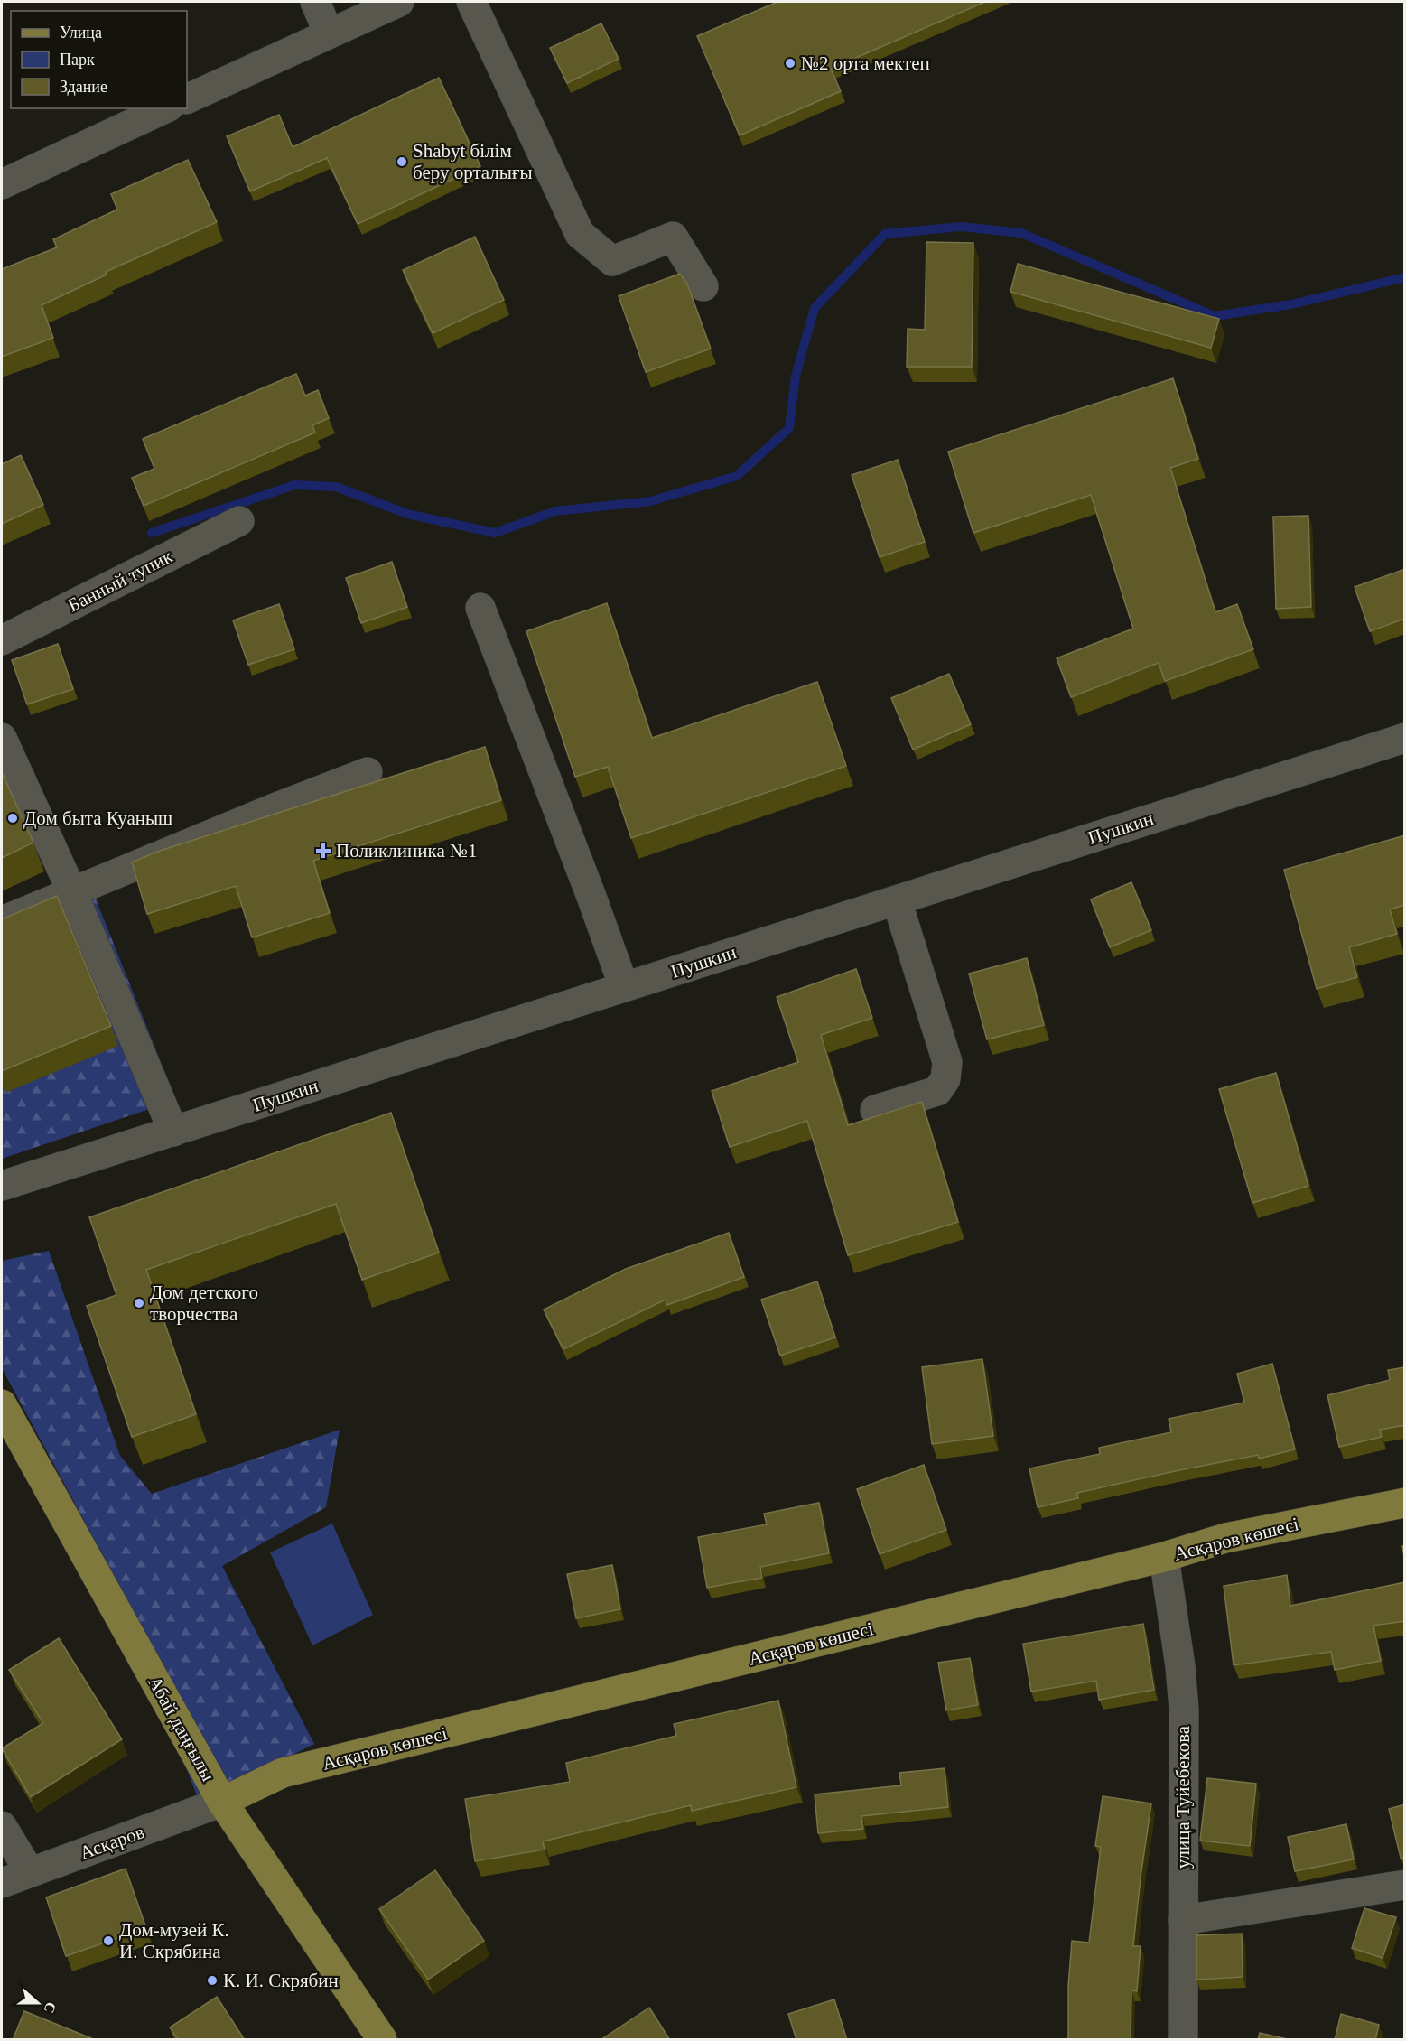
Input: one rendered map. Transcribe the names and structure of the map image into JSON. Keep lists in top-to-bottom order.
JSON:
{
  "streets": {
    "main road": ["Асқаров көшесі", "Абай даңғылы"],
    "street": [
      "Банный тупик",
      "Пушкин",
      "улица Туйебекова",
      "Асқаров"
    ]
  },
  "crossings": [
    ["Асқаров көшесі", "Абай даңғылы"],
    ["Асқаров көшесі", "улица Туйебекова"],
    ["Асқаров көшесі", "Асқаров"],
    ["Абай даңғылы", "Асқаров"]
  ],
  "places": {
    "other": [
      "№2 орта мектеп",
      "Shabyt білім беру орталығы",
      "Дом быта Куаныш",
      "Дом детского творчества",
      "Дом-музей К. И. Скрябина",
      "К. И. Скрябин"
    ],
    "health": ["Поликлиника №1"]
  },
  "legend": ["Улица", "Парк", "Здание"],
  "north": "right"
}
